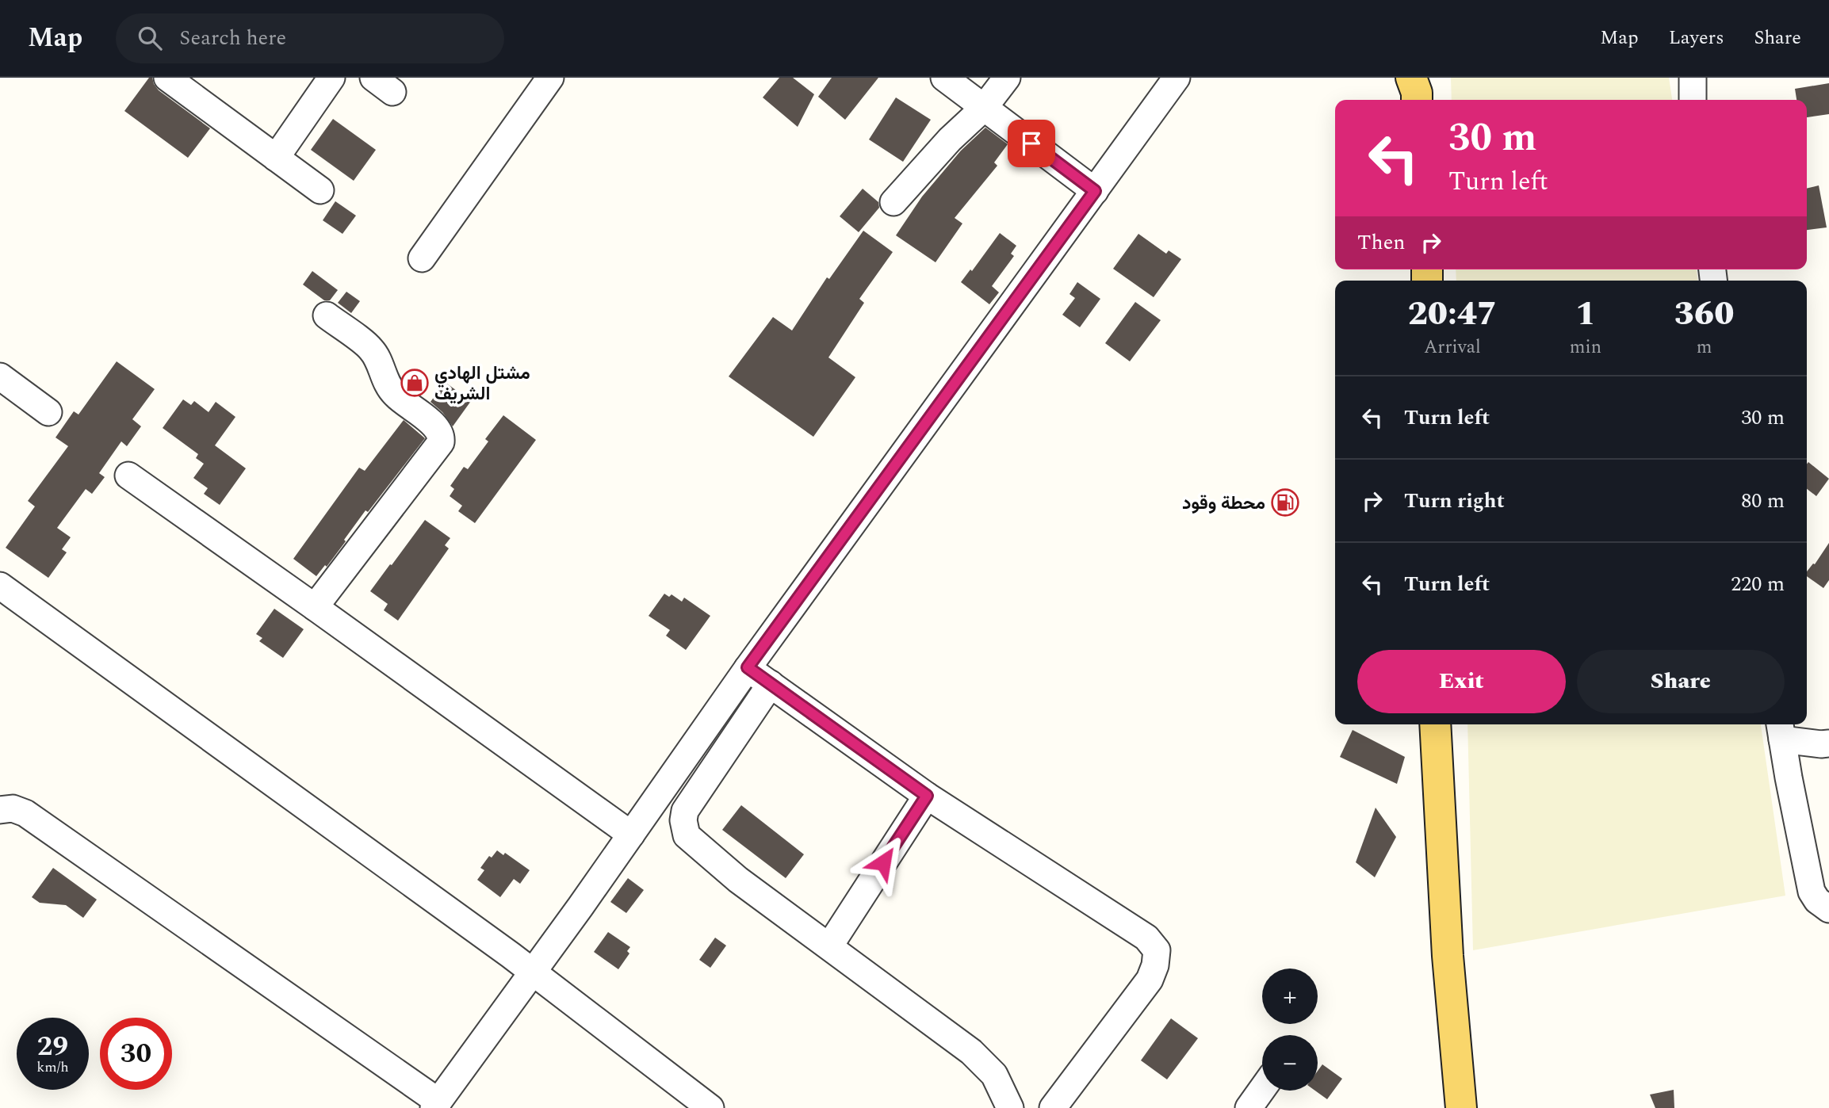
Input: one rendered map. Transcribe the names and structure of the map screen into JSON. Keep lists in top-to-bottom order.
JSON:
{
  "places": {
    "shop": ["مشتل الهادي الشريف"],
    "fuel station": ["محطة وقود"]
  },
  "page": {
    "header": "Map",
    "search": "Search here",
    "nav": ["Map", "Layers", "Share"],
    "turn": ["30 m", "Turn left"],
    "then": "Then",
    "eta": [
      "20:47",
      "Arrival",
      "1",
      "min",
      "360",
      "m"
    ],
    "list": [
      {
        "name": "Turn left",
        "value": "30 m"
      },
      {
        "name": "Turn right",
        "value": "80 m"
      },
      {
        "name": "Turn left",
        "value": "220 m"
      }
    ],
    "buttons": ["Exit", "Share"],
    "map_buttons": ["+", "−"],
    "speed": "29 km/h",
    "limit": "30"
  }
}
